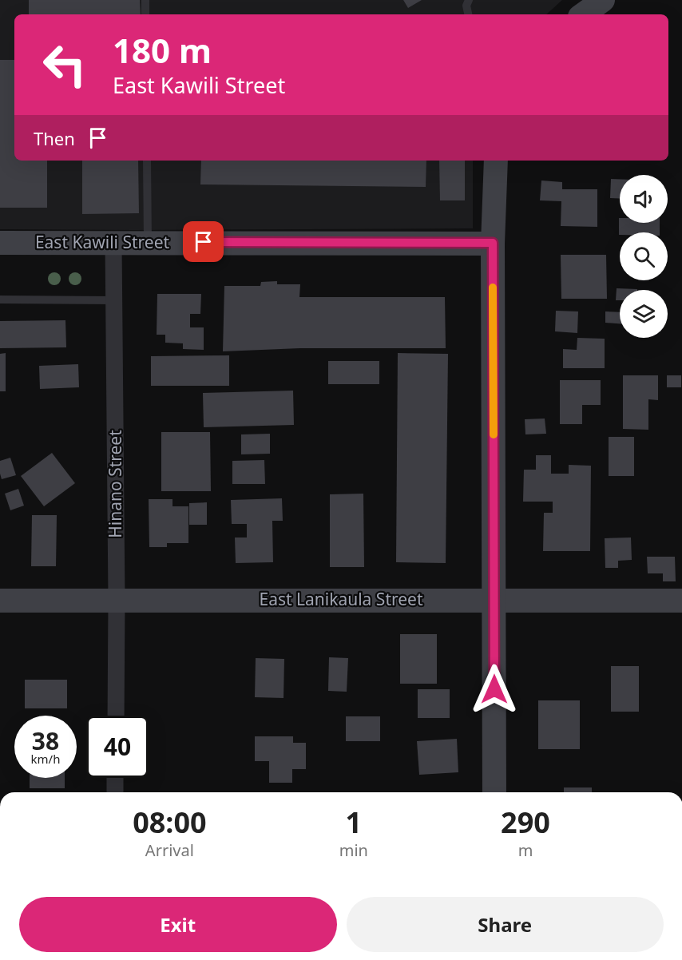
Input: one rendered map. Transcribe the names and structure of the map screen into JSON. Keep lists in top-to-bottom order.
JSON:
{
  "streets": {
    "street": ["East Kawili Street", "Hinano Street", "East Lanikaula Street"]
  },
  "crossings": [
    ["East Kawili Street", "Hinano Street"],
    ["Hinano Street", "East Lanikaula Street"]
  ],
  "page": {
    "turn": ["180 m", "East Kawili Street"],
    "then": "Then",
    "speed": "38 km/h",
    "limit": "40",
    "eta": [
      "08:00",
      "Arrival",
      "1",
      "min",
      "290",
      "m"
    ],
    "buttons": ["Exit", "Share"]
  }
}
